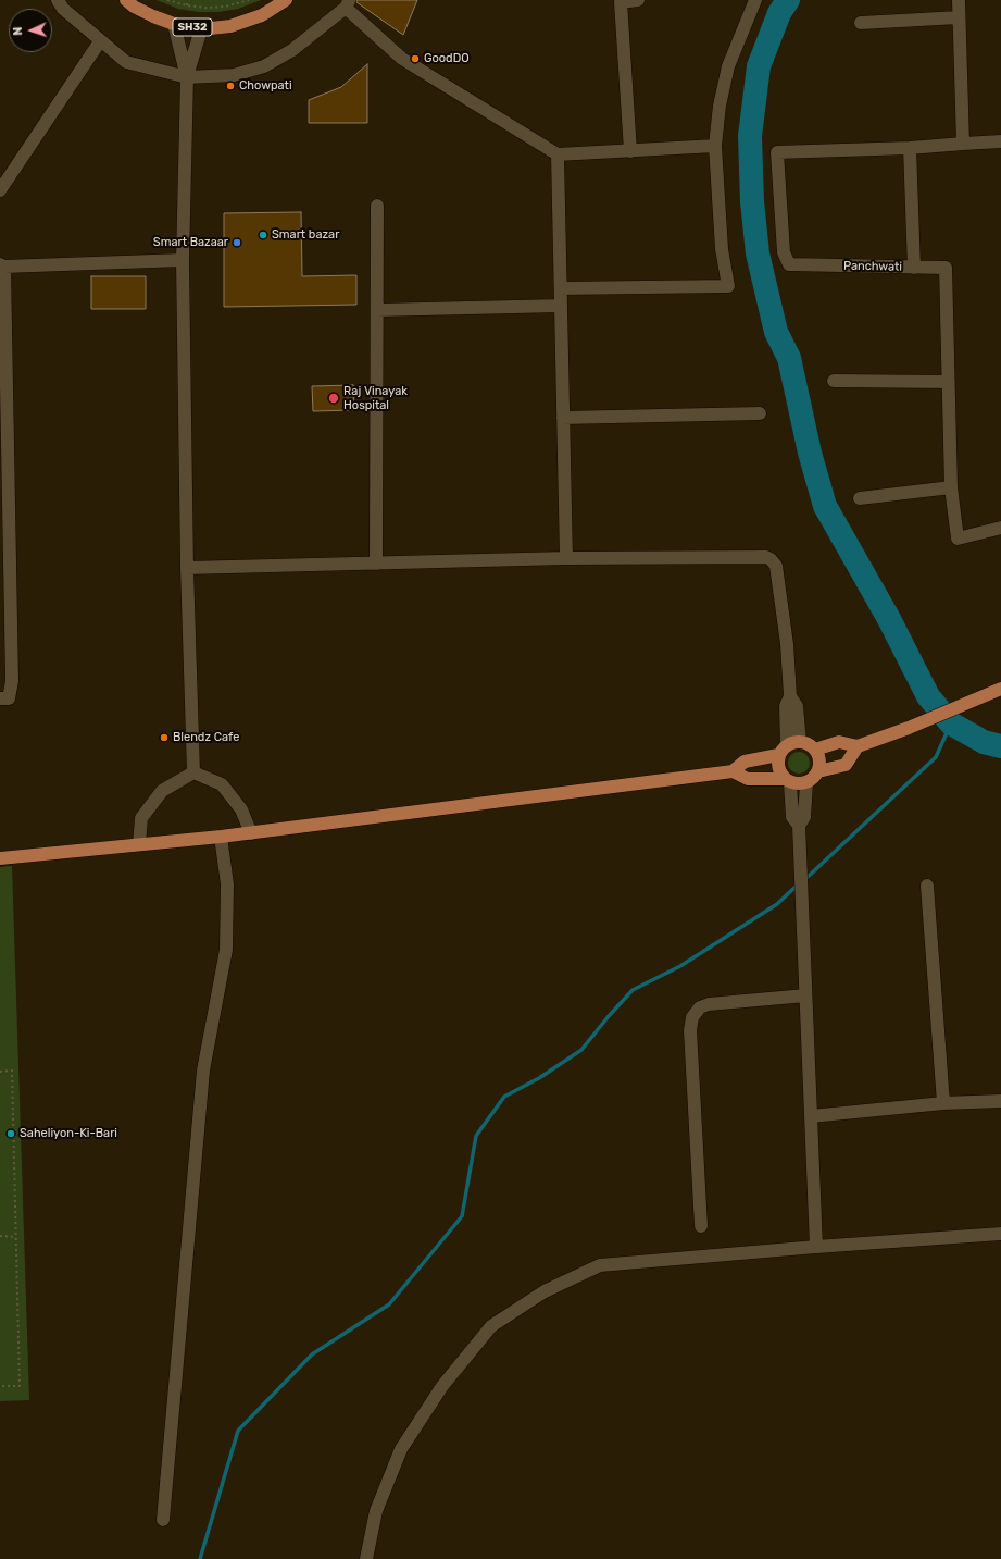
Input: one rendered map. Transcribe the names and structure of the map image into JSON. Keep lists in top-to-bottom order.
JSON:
{
  "streets": {
    "main road": ["SH32"],
    "street": ["Panchwati"]
  },
  "places": [
    "GoodDO",
    "Chowpati",
    "Smart bazar",
    "Smart Bazaar",
    "Raj Vinayak Hospital",
    "Blendz Cafe",
    "Saheliyon-Ki-Bari"
  ],
  "north": "left"
}
